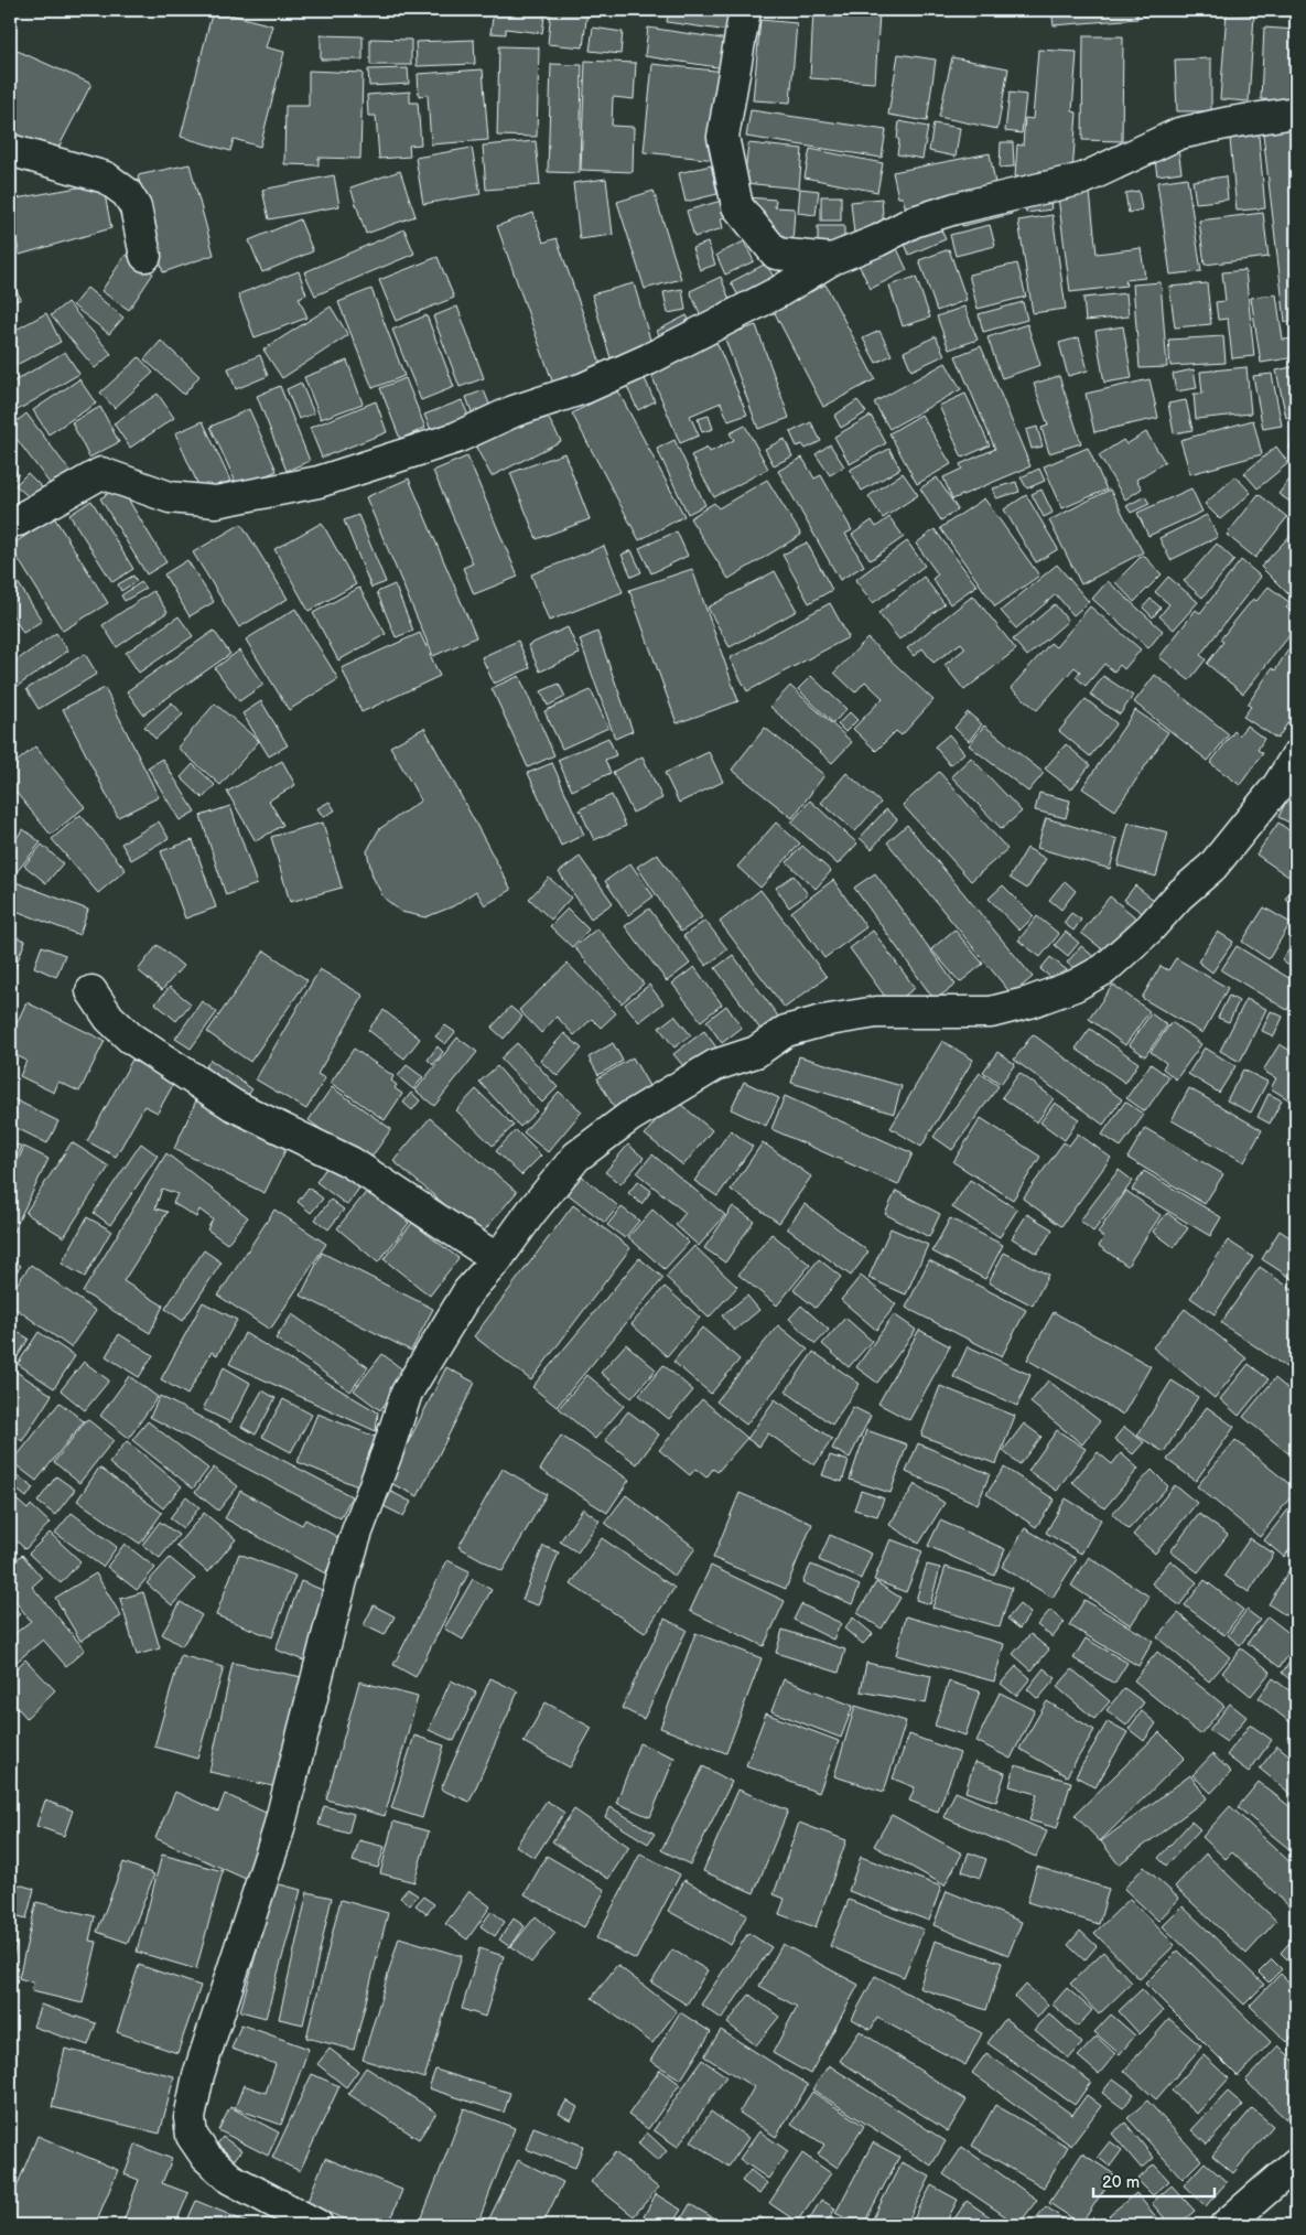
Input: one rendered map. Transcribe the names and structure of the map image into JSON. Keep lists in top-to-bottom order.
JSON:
{
  "scale_bar": "20 m"
}
